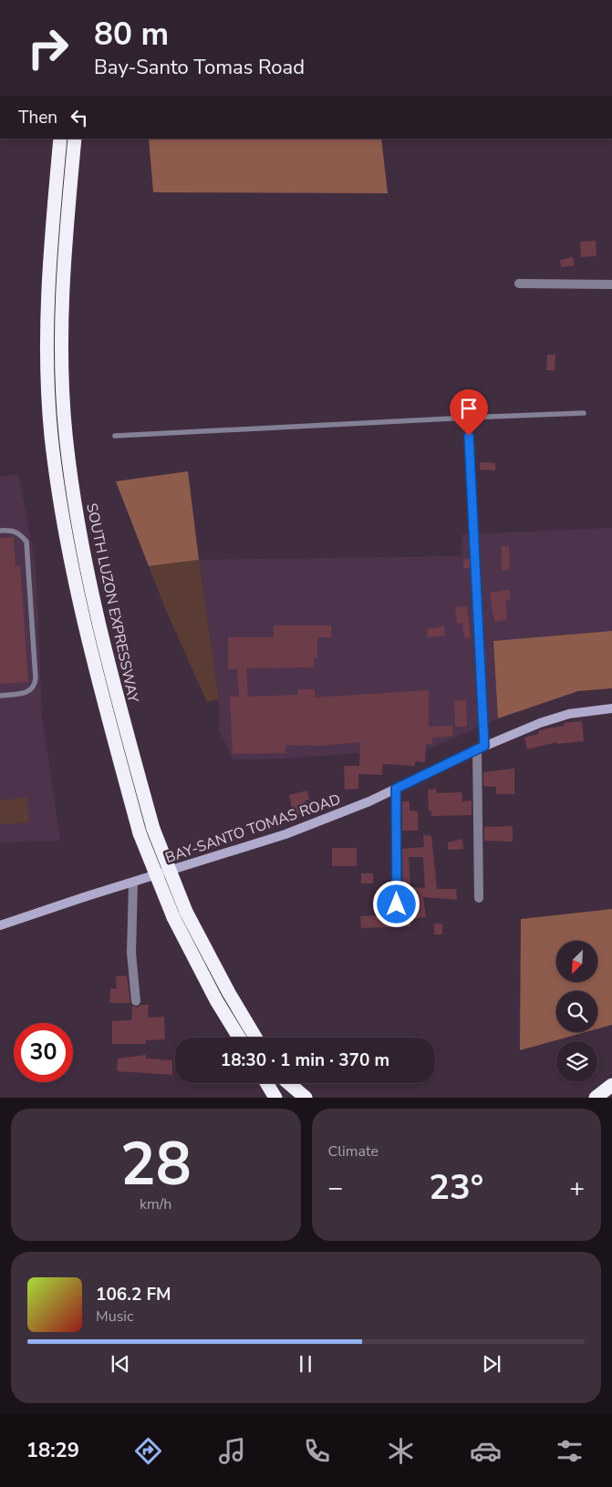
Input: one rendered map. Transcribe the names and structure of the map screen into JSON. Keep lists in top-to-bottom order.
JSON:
{
  "streets": {
    "highway": ["SOUTH LUZON EXPRESSWAY"],
    "main road": ["BAY-SANTO TOMAS ROAD"]
  },
  "north": "bottom left",
  "page": {
    "turn": ["80 m", "Bay-Santo Tomas Road"],
    "then": "Then",
    "limit": "30",
    "trip": "18:30 · 1 min · 370 m",
    "tile": [
      ["28", "km/h"],
      "Climate"
    ],
    "heat": ["−", "23°", "+"],
    "song": ["106.2 FM", "Music"],
    "tabs": "18:29"
  }
}
